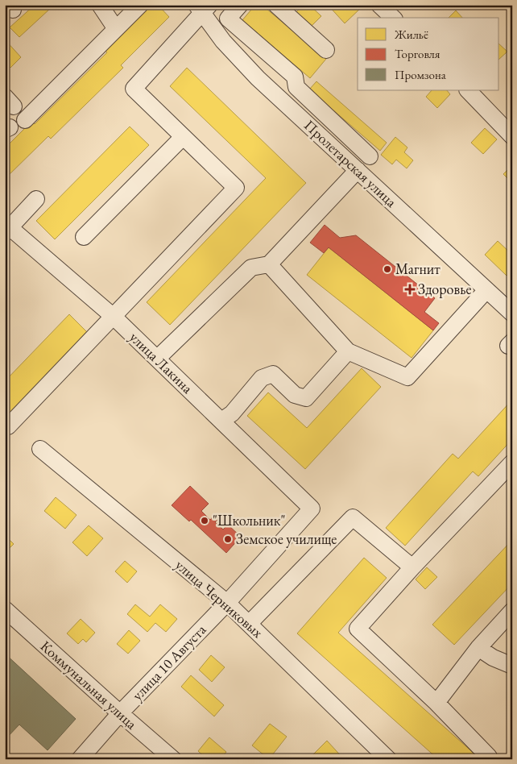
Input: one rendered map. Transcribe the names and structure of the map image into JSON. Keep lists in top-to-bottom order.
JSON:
{
  "streets": {
    "street": [
      "Пролетарская улица",
      "улица Лакина",
      "улица Черниковых",
      "улица 10 Августа",
      "Коммунальная улица"
    ]
  },
  "crossings": [
    ["улица Лакина", "улица 10 Августа"],
    ["улица Черниковых", "улица 10 Августа"],
    ["улица 10 Августа", "Коммунальная улица"]
  ],
  "places": {
    "other": ["Магнит", "\"Школьник\"", "Земское училище"],
    "health": ["Здоровье"]
  },
  "legend": ["Жильё", "Торговля", "Промзона"]
}
